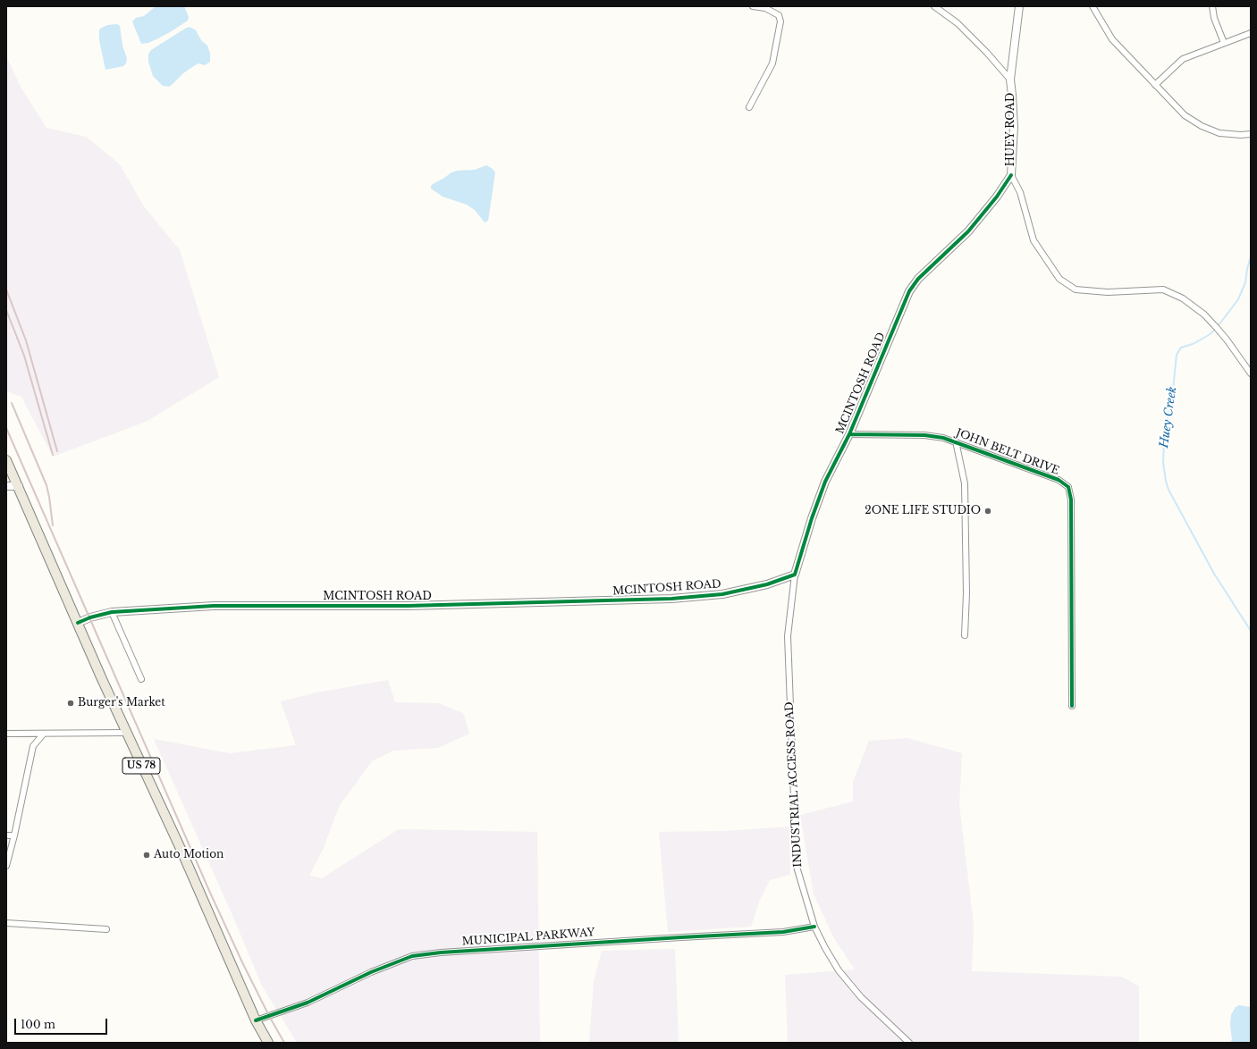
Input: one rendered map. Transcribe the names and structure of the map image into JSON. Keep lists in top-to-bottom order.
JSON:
{
  "streets": {
    "main road": ["US 78"],
    "street": [
      "HUEY ROAD",
      "MCINTOSH ROAD",
      "JOHN BELT DRIVE",
      "INDUSTRIAL ACCESS ROAD",
      "MUNICIPAL PARKWAY"
    ]
  },
  "crossings": [
    ["HUEY ROAD", "MCINTOSH ROAD"],
    ["MCINTOSH ROAD", "JOHN BELT DRIVE"],
    ["MCINTOSH ROAD", "US 78"],
    ["MCINTOSH ROAD", "INDUSTRIAL ACCESS ROAD"],
    ["US 78", "MUNICIPAL PARKWAY"],
    ["INDUSTRIAL ACCESS ROAD", "MUNICIPAL PARKWAY"]
  ],
  "water": ["Huey Creek"],
  "places": ["2ONE LIFE STUDIO", "Burger's Market", "Auto Motion"],
  "scale_bar": "100 m"
}
